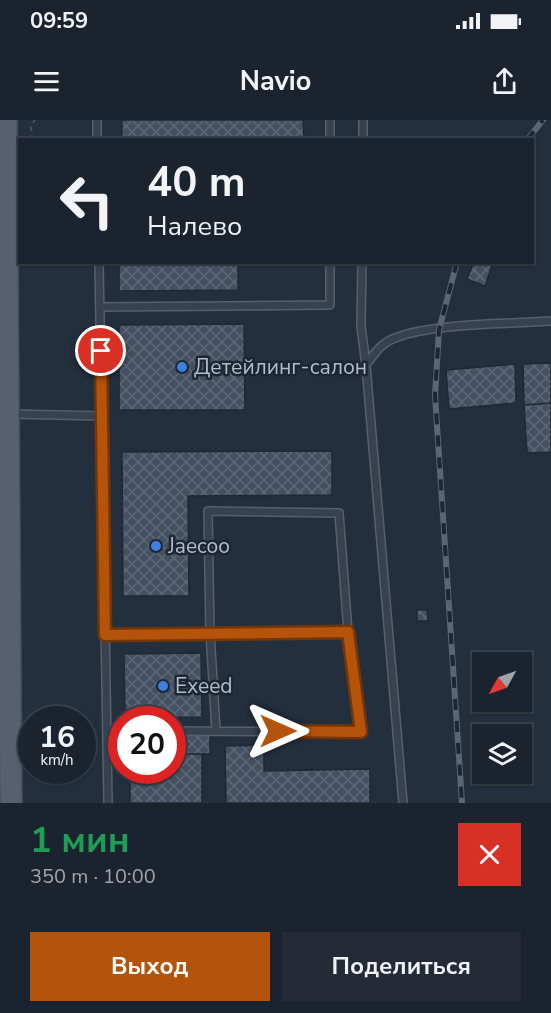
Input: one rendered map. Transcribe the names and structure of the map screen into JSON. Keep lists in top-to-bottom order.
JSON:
{
  "places": ["Детейлинг-салон", "Jaecoo", "Exeed"],
  "north": "bottom left",
  "page": {
    "status": "09:59",
    "header": "Navio",
    "turn": ["40 m", "Налево"],
    "speed": "16 km/h",
    "limit": "20",
    "heading": ["1 мин", "350 m · 10:00"],
    "buttons": ["Выход", "Поделиться"]
  }
}
